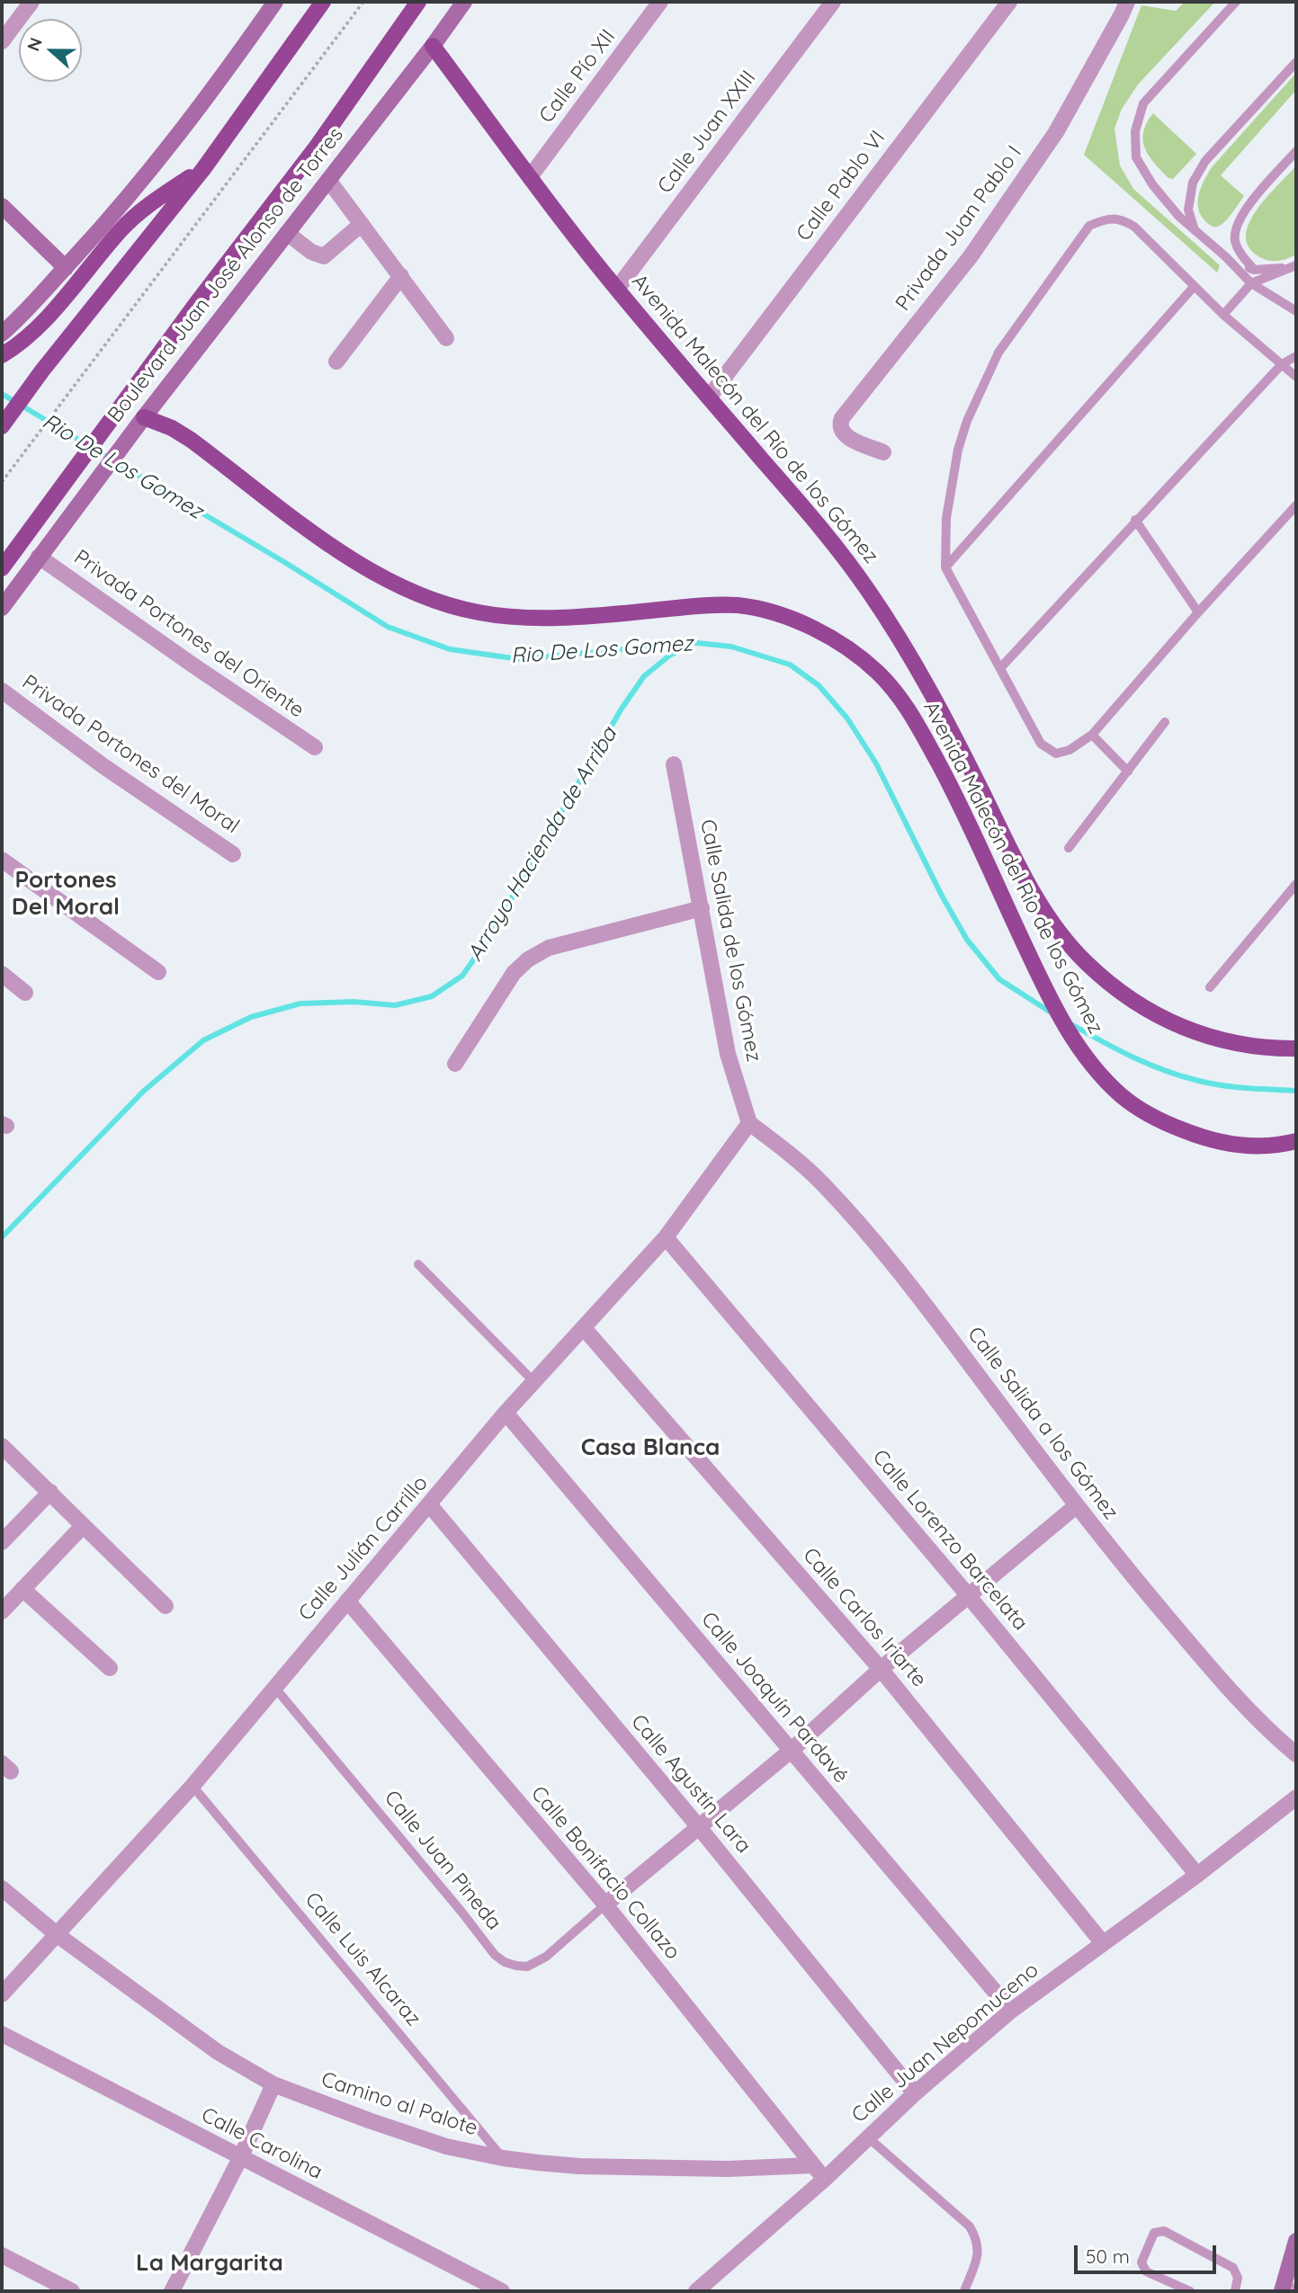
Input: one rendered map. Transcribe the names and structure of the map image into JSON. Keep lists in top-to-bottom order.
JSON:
{
  "streets": {
    "main road": ["Boulevard Juan José Alonso de Torres", "Avenida Malecón del Río de los Gómez"],
    "street": [
      "Calle Pío XII",
      "Calle Juan XXIII",
      "Calle Pablo VI",
      "Privada Juan Pablo I",
      "Privada Portones del Oriente",
      "Privada Portones del Moral",
      "Calle Salida de los Gómez",
      "Calle Salida a los Gómez",
      "Calle Lorenzo Barcelata",
      "Calle Julián Carrillo",
      "Calle Carlos Iriarte",
      "Calle Joaquín Pardavé",
      "Calle Agustín Lara",
      "Calle Bonifacio Collazo",
      "Calle Juan Nepomuceno",
      "Camino al Palote",
      "Calle Carolina"
    ],
    "lane": ["Calle Juan Pineda", "Calle Luis Alcaraz"]
  },
  "crossings": [
    ["Calle Pío XII", "Avenida Malecón del Río de los Gómez"],
    ["Calle Juan XXIII", "Avenida Malecón del Río de los Gómez"],
    ["Calle Pablo VI", "Avenida Malecón del Río de los Gómez"],
    ["Boulevard Juan José Alonso de Torres", "Avenida Malecón del Río de los Gómez"],
    ["Boulevard Juan José Alonso de Torres", "Privada Portones del Oriente"],
    ["Calle Salida de los Gómez", "Calle Salida a los Gómez"],
    ["Calle Salida de los Gómez", "Calle Julián Carrillo"],
    ["Calle Salida a los Gómez", "Calle Julián Carrillo"],
    ["Calle Lorenzo Barcelata", "Calle Julián Carrillo"],
    ["Calle Lorenzo Barcelata", "Calle Juan Nepomuceno"],
    ["Calle Julián Carrillo", "Calle Carlos Iriarte"],
    ["Calle Julián Carrillo", "Calle Joaquín Pardavé"],
    ["Calle Julián Carrillo", "Calle Agustín Lara"],
    ["Calle Julián Carrillo", "Calle Juan Pineda"],
    ["Calle Julián Carrillo", "Calle Bonifacio Collazo"],
    ["Calle Julián Carrillo", "Calle Luis Alcaraz"],
    ["Calle Julián Carrillo", "Camino al Palote"],
    ["Calle Carlos Iriarte", "Calle Juan Nepomuceno"],
    ["Calle Joaquín Pardavé", "Calle Juan Nepomuceno"],
    ["Calle Agustín Lara", "Calle Juan Nepomuceno"],
    ["Calle Juan Pineda", "Calle Bonifacio Collazo"],
    ["Calle Bonifacio Collazo", "Calle Juan Nepomuceno"],
    ["Calle Bonifacio Collazo", "Camino al Palote"],
    ["Calle Luis Alcaraz", "Camino al Palote"]
  ],
  "districts": ["Portones Del Moral", "Casa Blanca", "La Margarita"],
  "water": ["Rio De Los Gomez", "Arroyo Hacienda de Arriba"],
  "scale_bar": "50 m",
  "north": "left"
}
